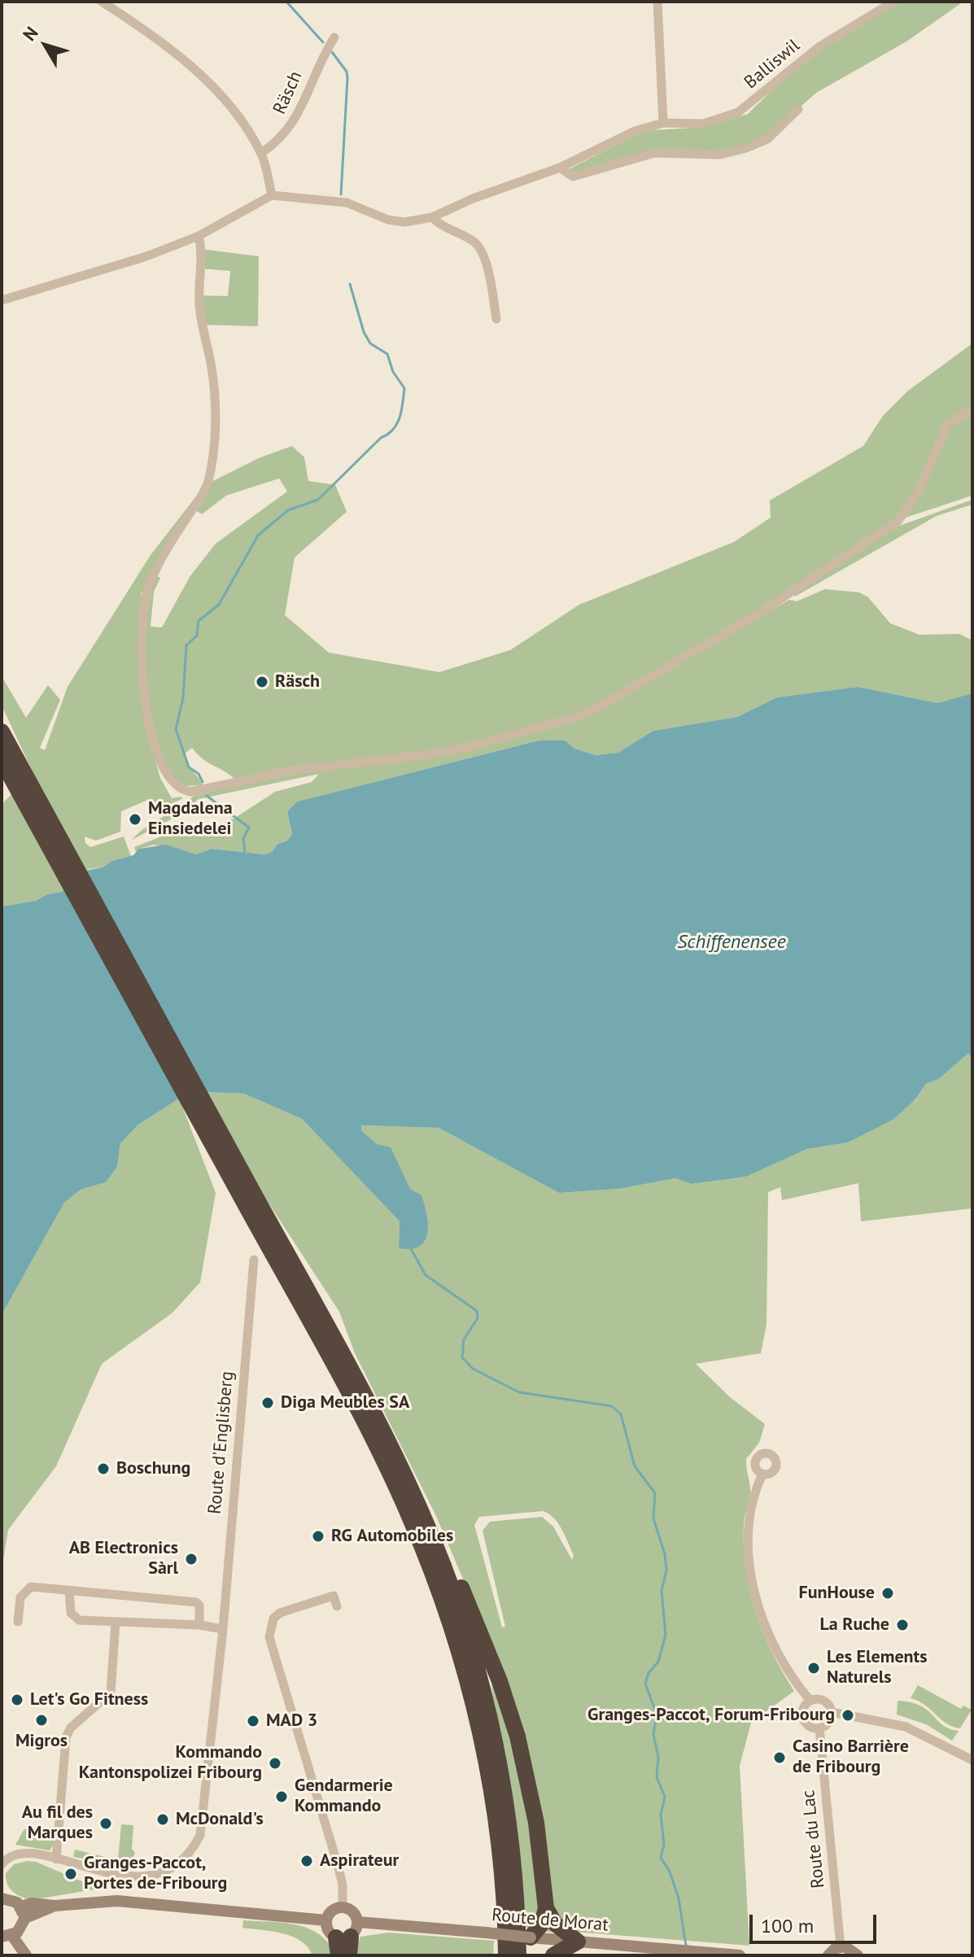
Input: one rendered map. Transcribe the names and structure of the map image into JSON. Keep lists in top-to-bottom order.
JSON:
{
  "streets": {
    "main road": ["Route de Morat"],
    "street": [
      "Balliswil",
      "Räsch",
      "Route d'Englisberg",
      "Route du Lac"
    ]
  },
  "water": ["Schiffenensee"],
  "places": [
    "Räsch",
    "Magdalena Einsiedelei",
    "Diga Meubles SA",
    "Boschung",
    "RG Automobiles",
    "AB Electronics Sàrl",
    "FunHouse",
    "La Ruche",
    "Les Elements Naturels",
    "Let's Go Fitness",
    "Granges-Paccot, Forum-Fribourg",
    "Migros",
    "MAD 3",
    "Casino Barrière de Fribourg",
    "Kommando Kantonspolizei Fribourg",
    "Gendarmerie Kommando",
    "McDonald's",
    "Au fil des Marques",
    "Aspirateur",
    "Granges-Paccot, Portes de-Fribourg"
  ],
  "scale_bar": "100 m",
  "north": "top left"
}
